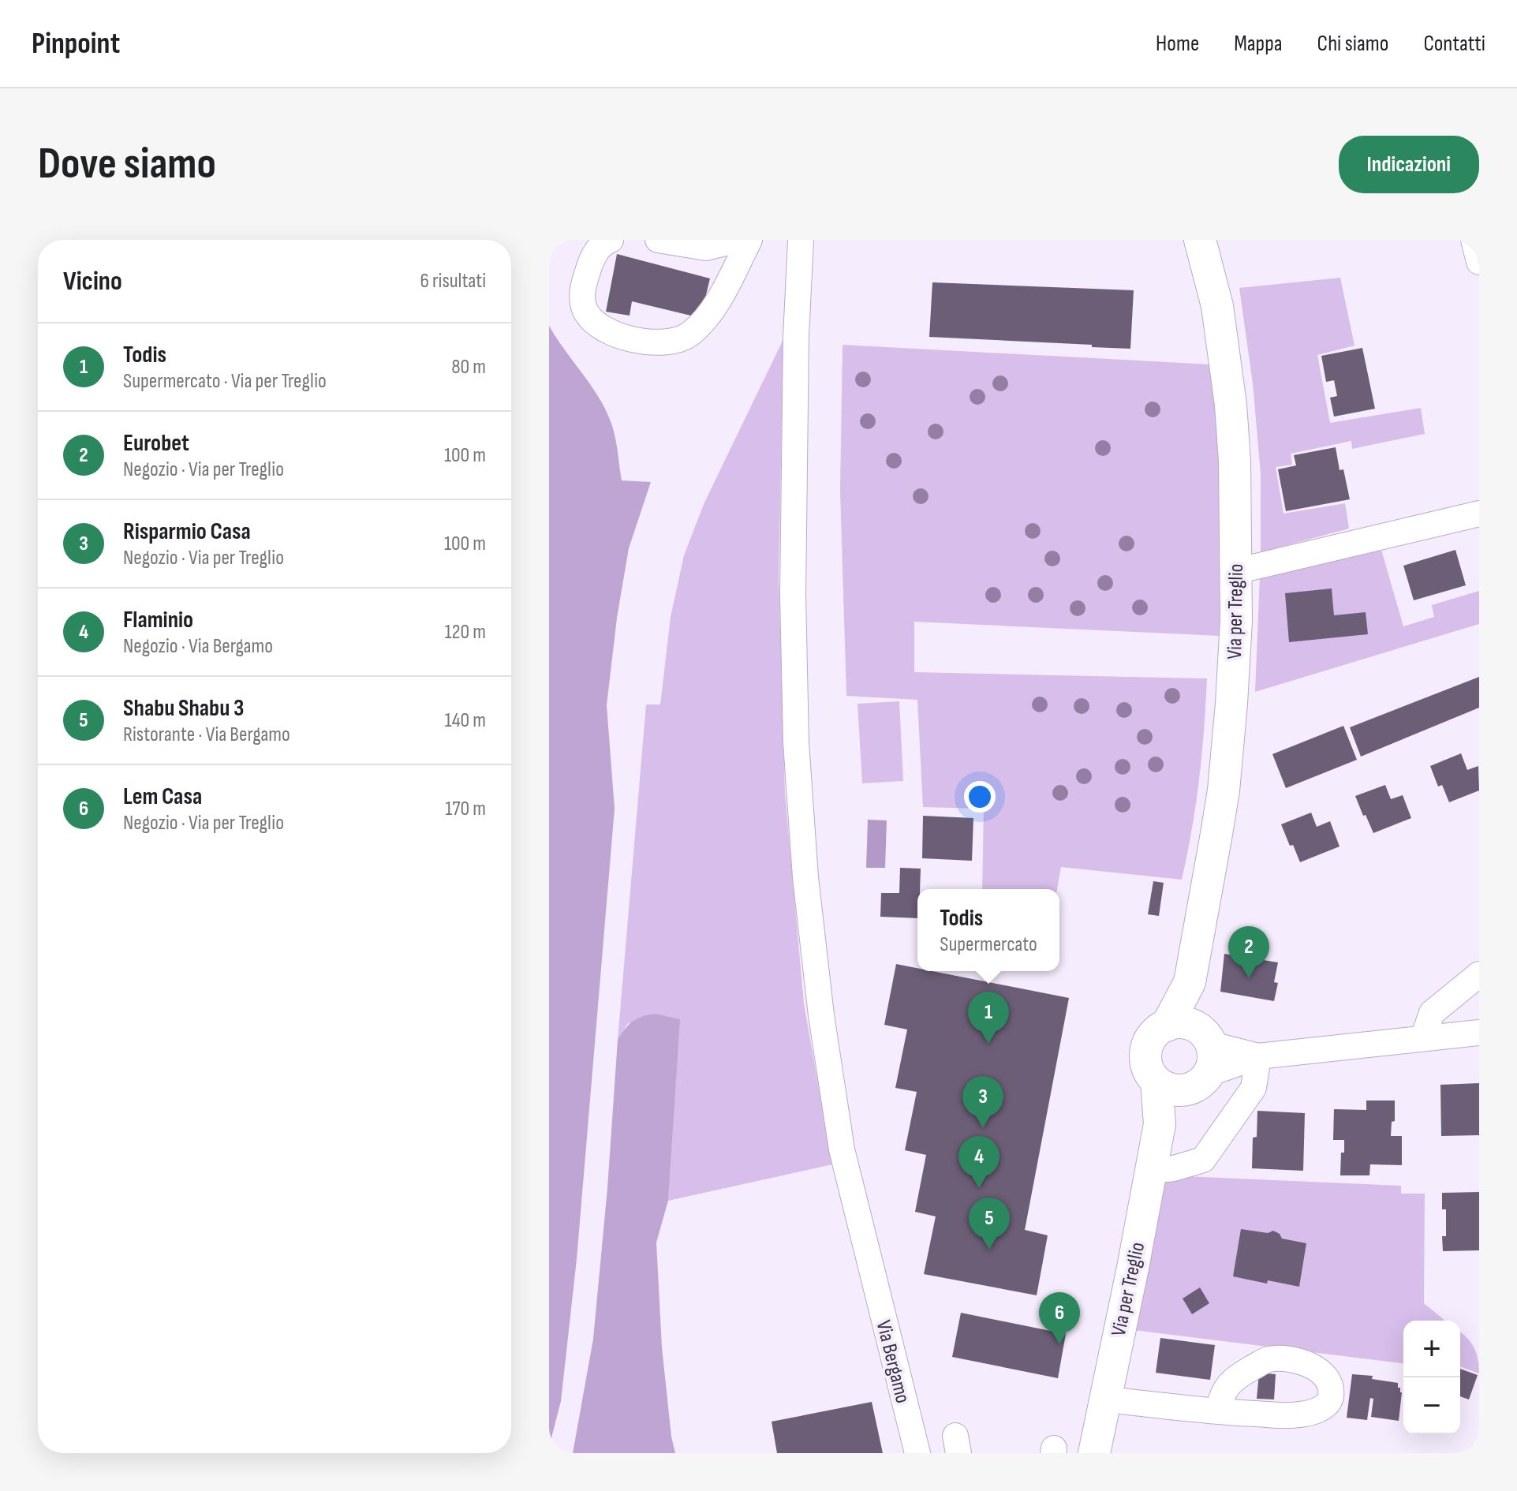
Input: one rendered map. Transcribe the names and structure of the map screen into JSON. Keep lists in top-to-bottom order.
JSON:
{
  "streets": {
    "main road": ["Via per Treglio"],
    "street": ["Via Bergamo"]
  },
  "page": {
    "header": "Pinpoint",
    "nav": [
      "Home",
      "Mappa",
      "Chi siamo",
      "Contatti"
    ],
    "buttons": "Indicazioni",
    "title": "Dove siamo",
    "heading": ["Vicino", "6 risultati"],
    "list": [
      {
        "mark": "1",
        "name": "Todis",
        "note": "Supermercato · Via per Treglio",
        "value": "80 m"
      },
      {
        "mark": "2",
        "name": "Eurobet",
        "note": "Negozio · Via per Treglio",
        "value": "100 m"
      },
      {
        "mark": "3",
        "name": "Risparmio Casa",
        "note": "Negozio · Via per Treglio",
        "value": "100 m"
      },
      {
        "mark": "4",
        "name": "Flaminio",
        "note": "Negozio · Via Bergamo",
        "value": "120 m"
      },
      {
        "mark": "5",
        "name": "Shabu Shabu 3",
        "note": "Ristorante · Via Bergamo",
        "value": "140 m"
      },
      {
        "mark": "6",
        "name": "Lem Casa",
        "note": "Negozio · Via per Treglio",
        "value": "170 m"
      }
    ],
    "popup": ["Todis", "Supermercato"],
    "pins": [
      "2",
      "1",
      "3",
      "4",
      "5",
      "6"
    ],
    "map_buttons": ["+", "−"]
  }
}
